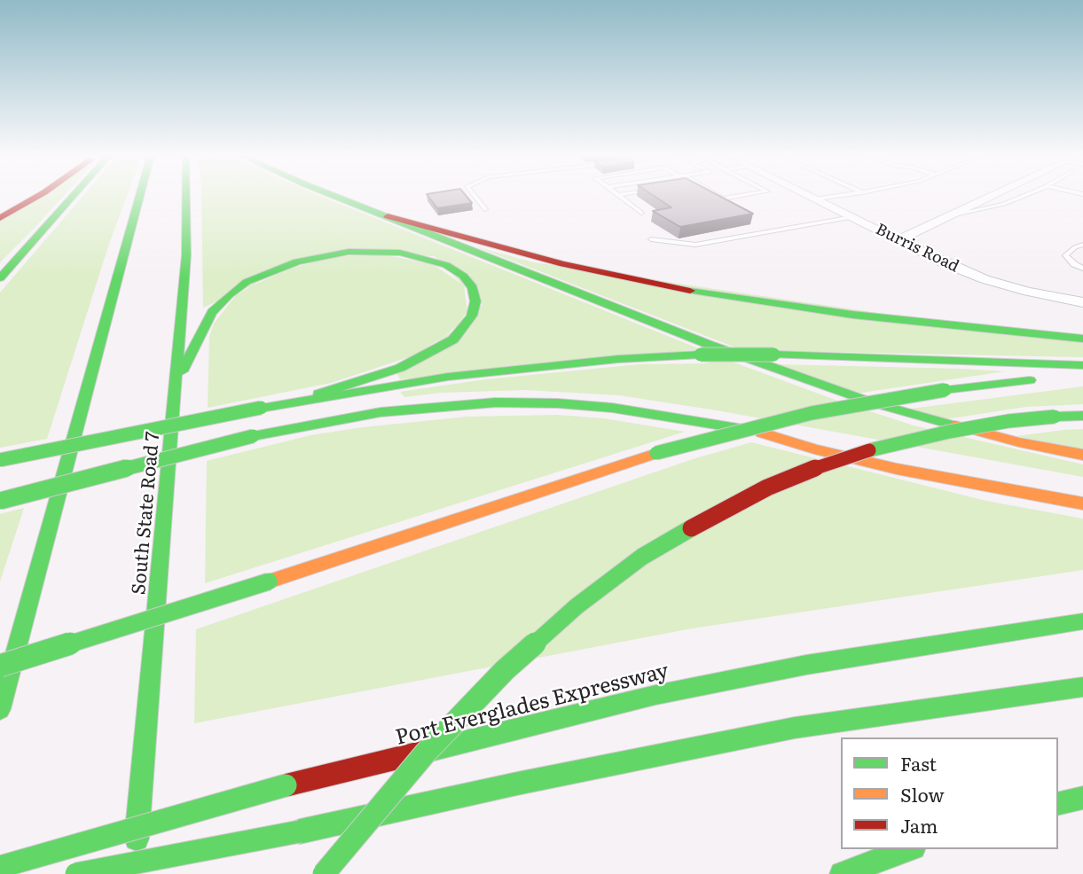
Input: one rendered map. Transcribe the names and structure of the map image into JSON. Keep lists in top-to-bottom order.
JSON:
{
  "streets": {
    "main road": ["South State Road 7", "Port Everglades Expressway"],
    "street": ["Burris Road"]
  },
  "legend": ["Fast", "Slow", "Jam"]
}
